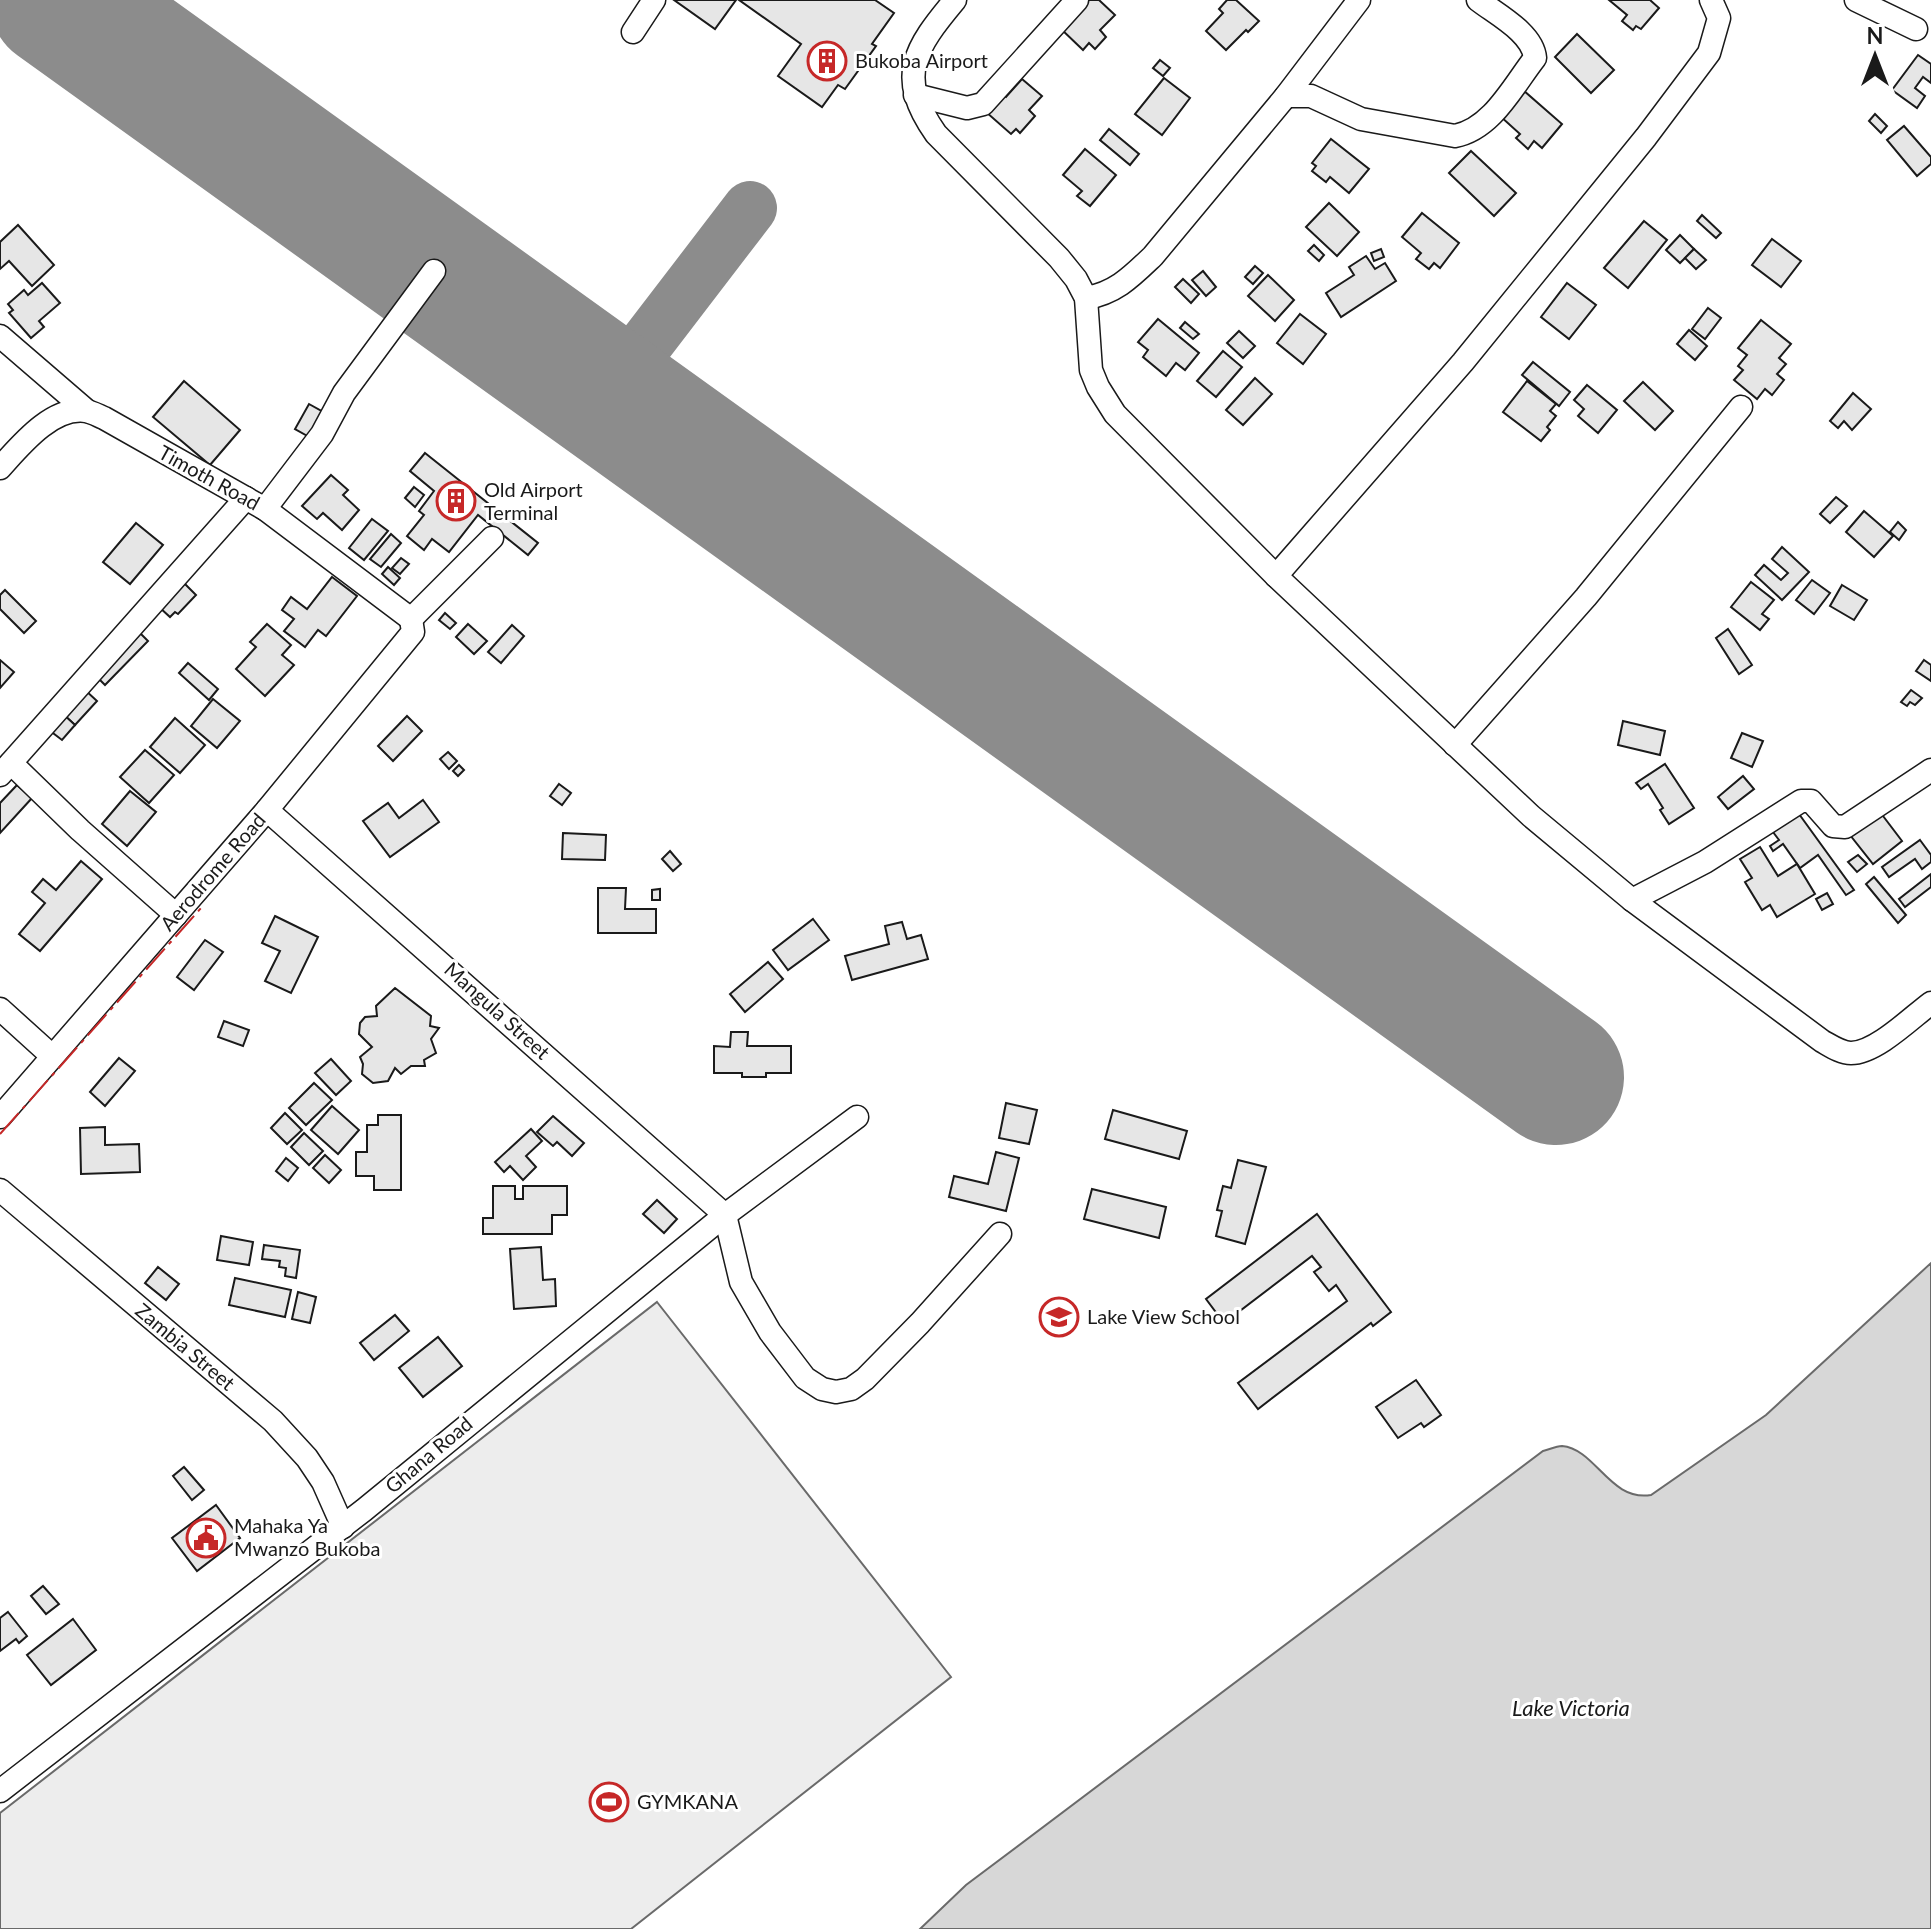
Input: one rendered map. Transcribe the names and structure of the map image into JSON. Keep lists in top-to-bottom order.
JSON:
{
  "streets": {
    "street": [
      "Timoth Road",
      "Aerodrome Road",
      "Mangula Street",
      "Zambia Street",
      "Ghana Road"
    ]
  },
  "crossings": [
    ["Timoth Road", "Aerodrome Road"],
    ["Aerodrome Road", "Mangula Street"],
    ["Mangula Street", "Ghana Road"],
    ["Zambia Street", "Ghana Road"]
  ],
  "water": ["Lake Victoria"],
  "places": {
    "building": ["Bukoba Airport", "Old Airport Terminal"],
    "school or university": ["Lake View School"],
    "public building": ["Mahaka Ya Mwanzo Bukoba"],
    "sports": ["GYMKANA"]
  },
  "north": "top"
}
